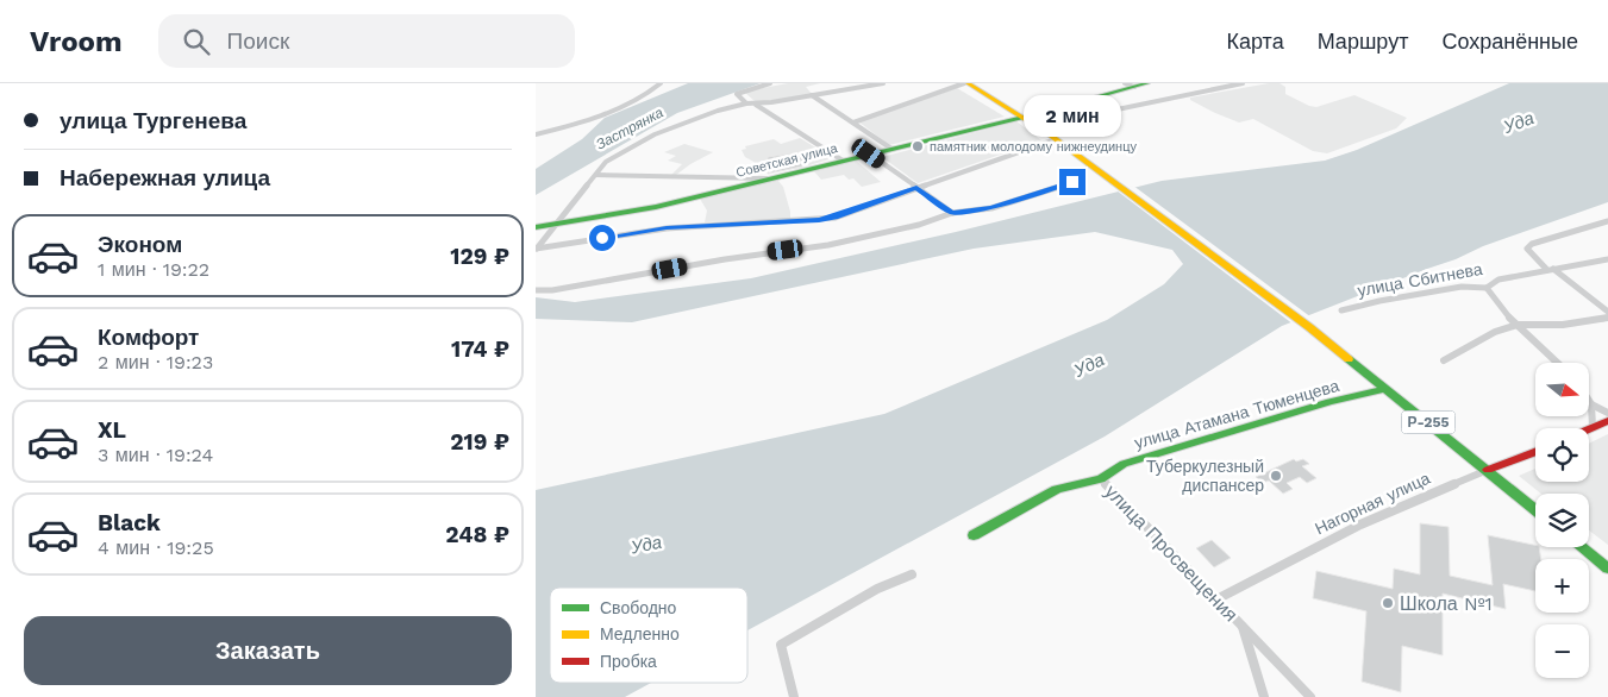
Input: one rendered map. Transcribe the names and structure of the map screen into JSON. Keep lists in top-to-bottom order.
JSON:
{
  "streets": {
    "main road": [
      "Советская улица",
      "улица Атамана Тюменцева",
      "Р-255",
      "Нагорная улица"
    ],
    "street": ["улица Сбитнева", "улица Просвещения"]
  },
  "crossings": [
    ["Советская улица", "Р-255"],
    ["улица Атамана Тюменцева", "Р-255"],
    ["улица Атамана Тюменцева", "улица Просвещения"],
    ["Р-255", "Нагорная улица"],
    ["Нагорная улица", "улица Просвещения"]
  ],
  "water": ["Уда", "Застрянка"],
  "places": ["памятник молодому нижнеудинцу", "Туберкулезный диспансер", "Школа №1"],
  "legend": ["Свободно", "Медленно", "Пробка"],
  "north": "right",
  "page": {
    "header": "Vroom",
    "search": "Поиск",
    "nav": ["Карта", "Маршрут", "Сохранённые"],
    "banner": ["улица Тургенева", "Набережная улица"],
    "bubble": "2 мин",
    "list": [
      {
        "name": "Эконом",
        "note": "1 мин · 19:22",
        "value": "129 ₽"
      },
      {
        "name": "Комфорт",
        "note": "2 мин · 19:23",
        "value": "174 ₽"
      },
      {
        "name": "XL",
        "note": "3 мин · 19:24",
        "value": "219 ₽"
      },
      {
        "name": "Black",
        "note": "4 мин · 19:25",
        "value": "248 ₽"
      }
    ],
    "map_buttons": ["+", "−"],
    "buttons": "Заказать"
  }
}
